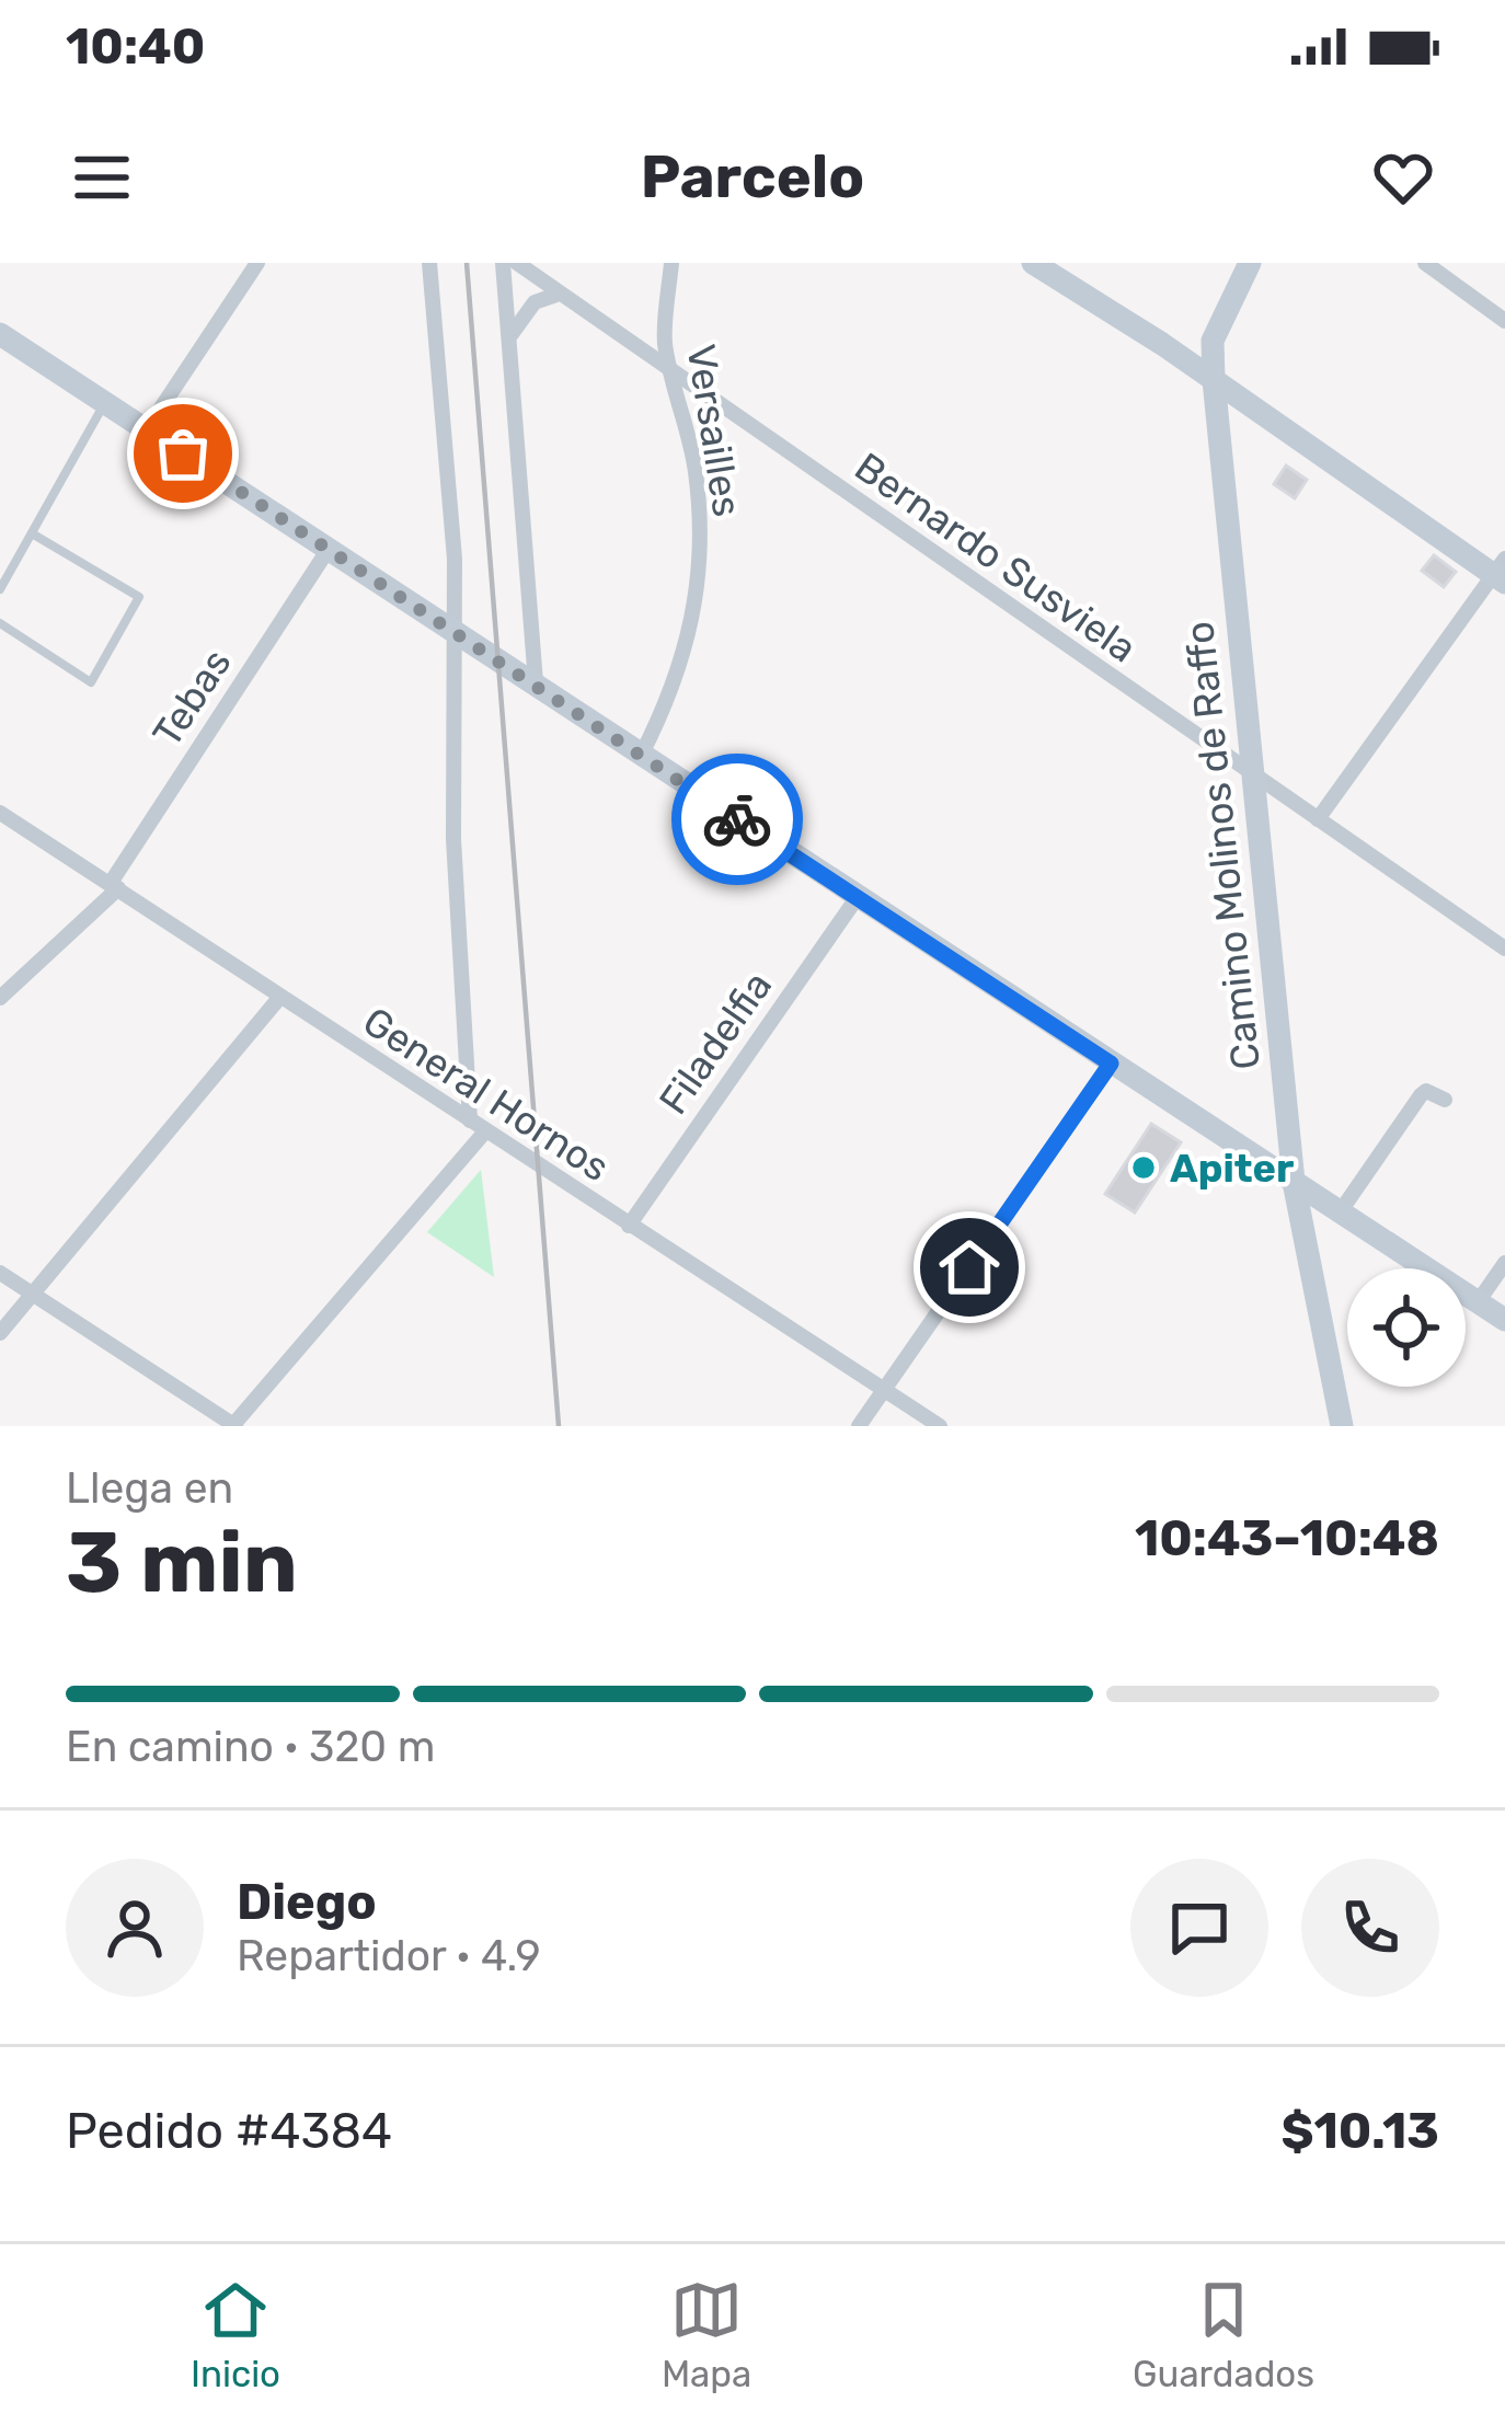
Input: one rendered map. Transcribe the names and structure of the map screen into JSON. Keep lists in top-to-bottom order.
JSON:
{
  "streets": {
    "street": [
      "Versailles",
      "Bernardo Susviela",
      "Tebas",
      "Camino Molinos de Raffo",
      "Filadelfia",
      "General Hornos"
    ]
  },
  "crossings": [
    ["Versailles", "Bernardo Susviela"],
    ["Bernardo Susviela", "Camino Molinos de Raffo"],
    ["Tebas", "General Hornos"],
    ["Filadelfia", "General Hornos"]
  ],
  "places": ["Apiter"],
  "page": {
    "status": "10:40",
    "header": "Parcelo",
    "heading": ["3 min", "Llega en", "10:43–10:48"],
    "panel": [
      "Diego",
      "Repartidor · 4.9",
      "Pedido #4384",
      "$10.13"
    ],
    "bar": "En camino · 320 m",
    "tabs": ["Inicio", "Mapa", "Guardados"]
  }
}
